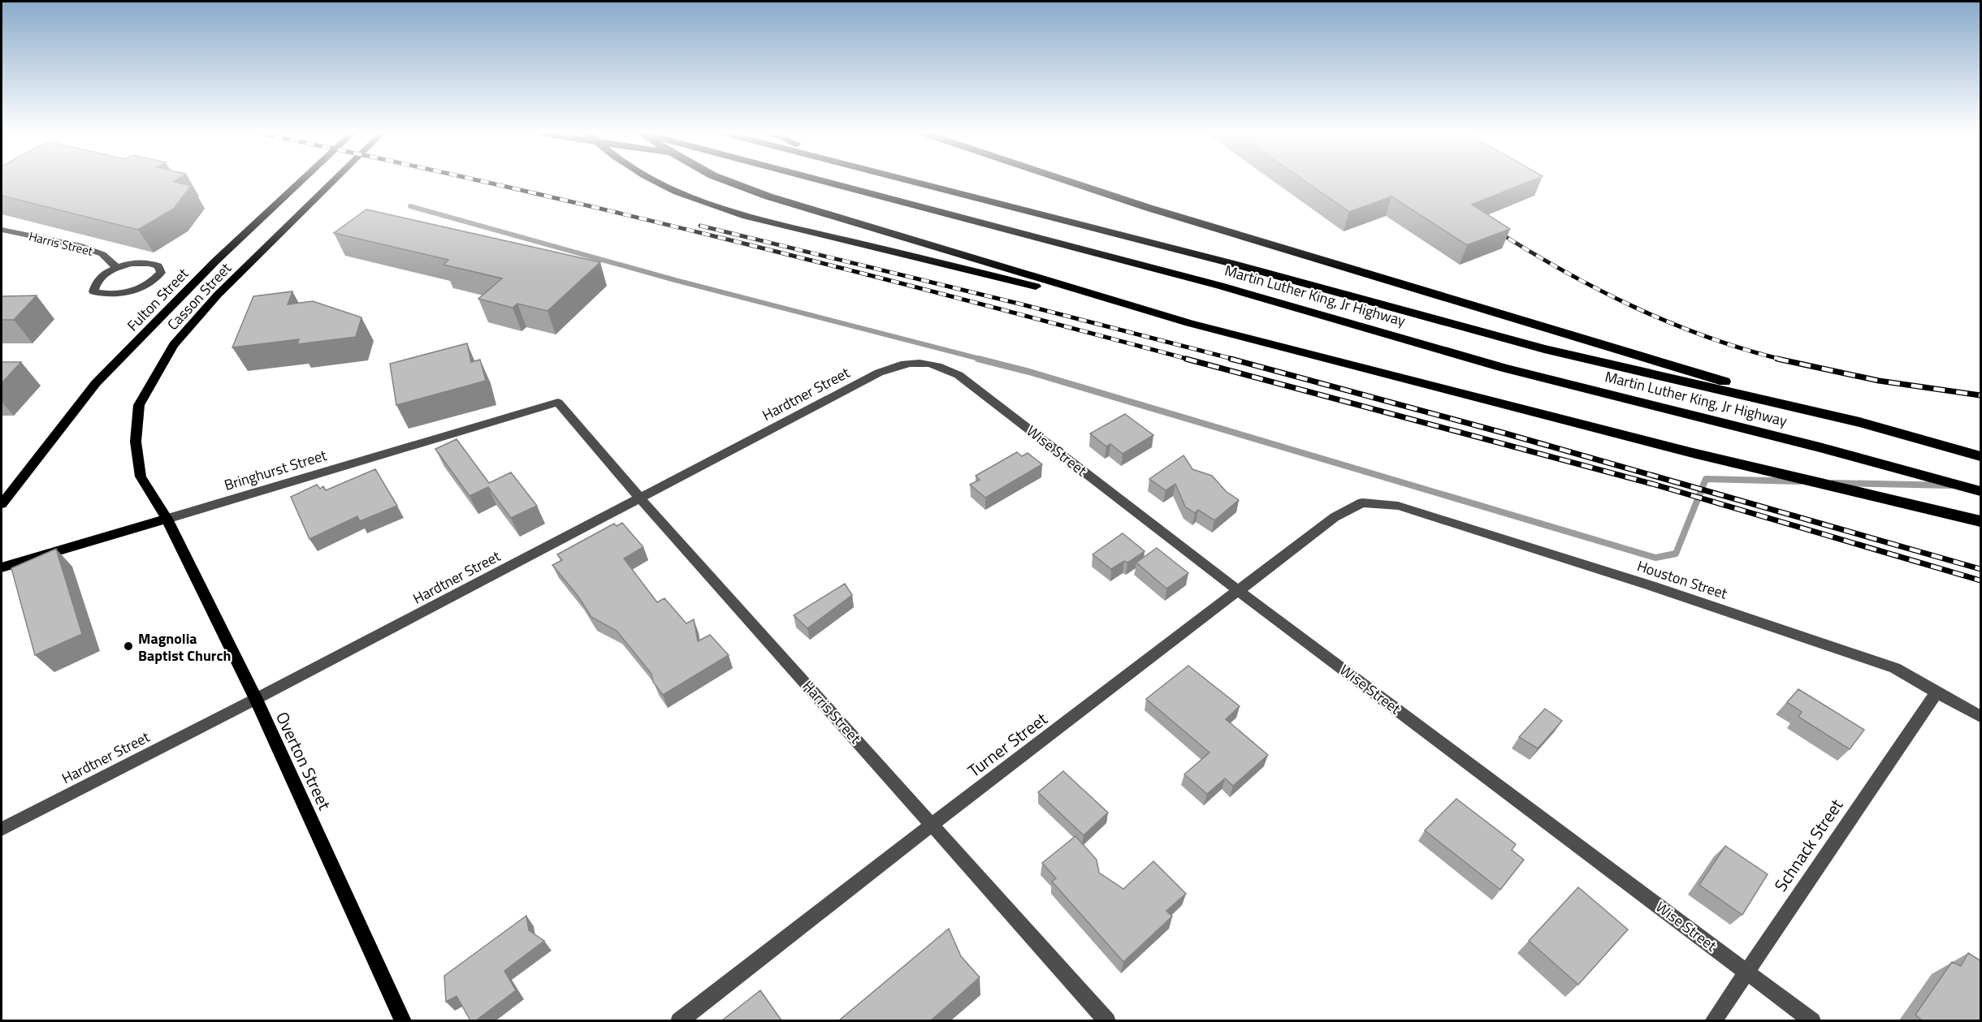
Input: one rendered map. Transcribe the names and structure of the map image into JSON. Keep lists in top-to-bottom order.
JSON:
{
  "streets": {
    "highway": ["Martin Luther King, Jr Highway"],
    "main road": [
      "Casson Street",
      "Fulton Street",
      "Bringhurst Street",
      "Overton Street"
    ],
    "street": [
      "Harris Street",
      "Hardtner Street",
      "Wise Street",
      "Houston Street",
      "Turner Street",
      "Schnack Street"
    ]
  },
  "crossings": [
    ["Harris Street", "Hardtner Street"],
    ["Harris Street", "Bringhurst Street"],
    ["Harris Street", "Turner Street"],
    ["Casson Street", "Bringhurst Street"],
    ["Casson Street", "Overton Street"],
    ["Hardtner Street", "Wise Street"],
    ["Hardtner Street", "Overton Street"],
    ["Wise Street", "Turner Street"],
    ["Wise Street", "Schnack Street"],
    ["Bringhurst Street", "Overton Street"],
    ["Houston Street", "Turner Street"],
    ["Houston Street", "Schnack Street"]
  ],
  "places": ["Magnolia Baptist Church"]
}
